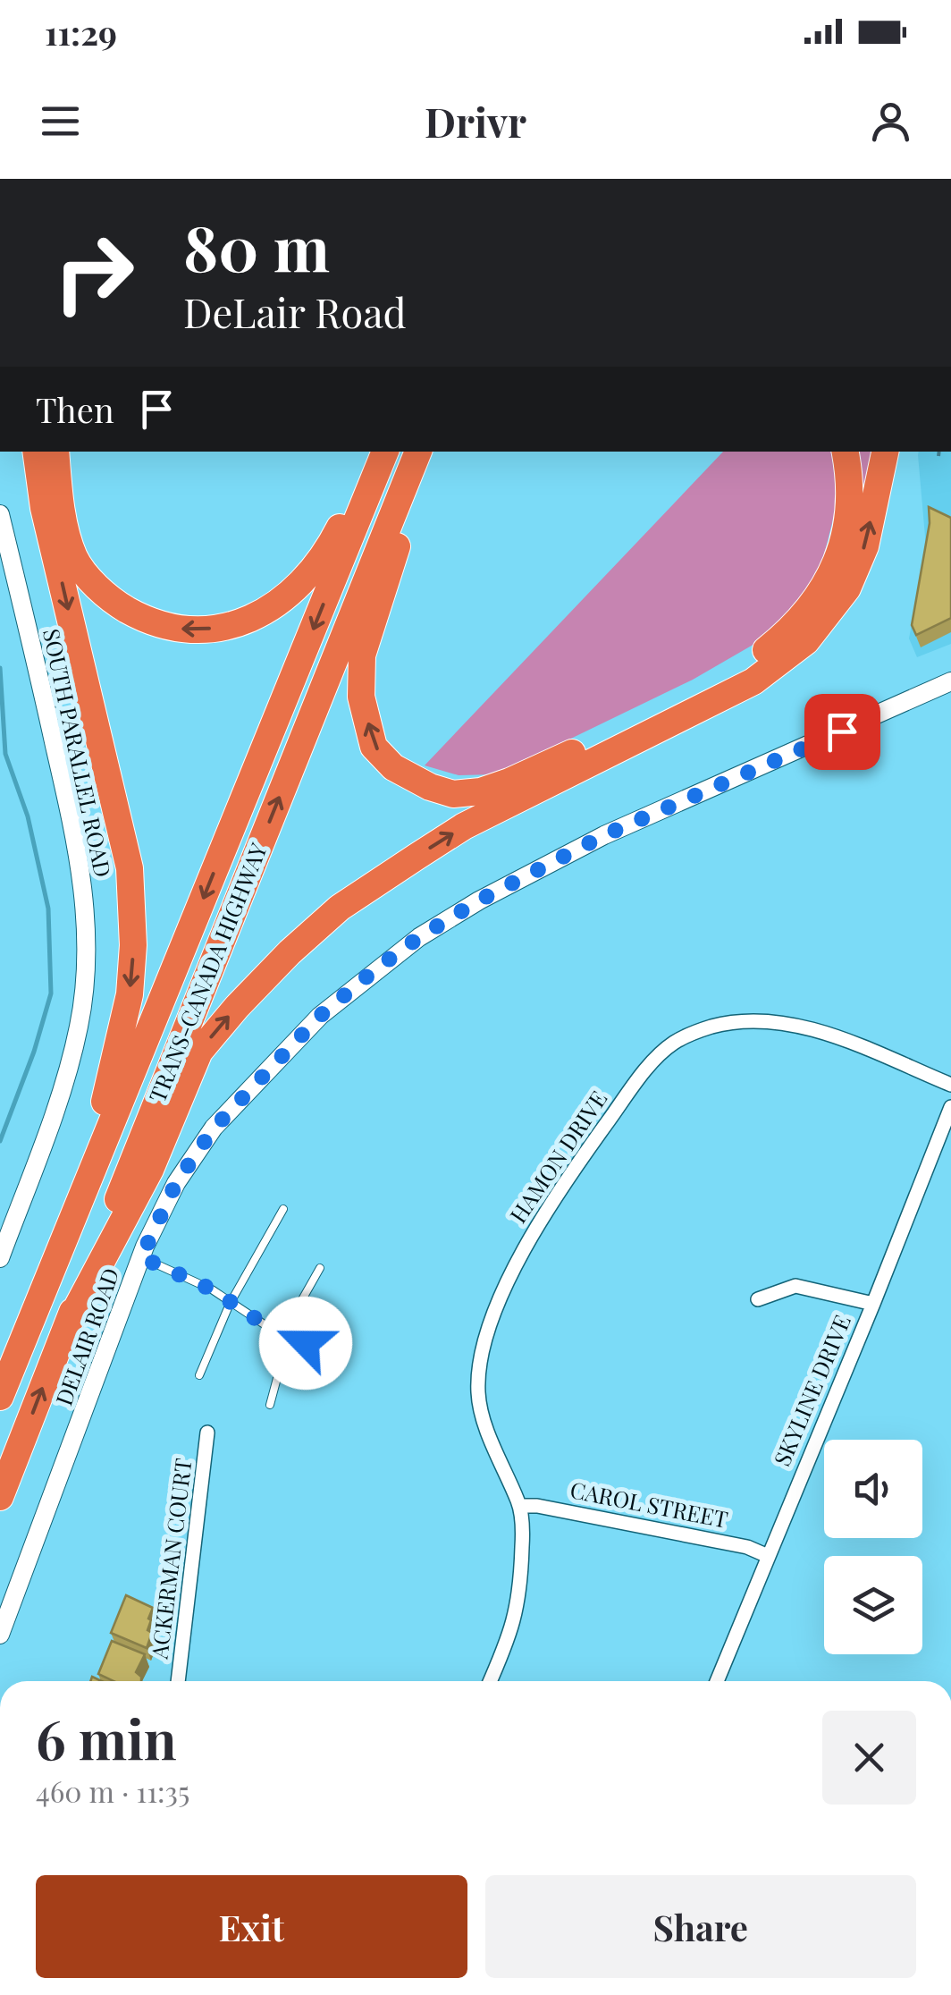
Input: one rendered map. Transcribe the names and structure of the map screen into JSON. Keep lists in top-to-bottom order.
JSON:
{
  "streets": {
    "highway": ["TRANS-CANADA HIGHWAY"],
    "street": [
      "SOUTH PARALLEL ROAD",
      "HAMON DRIVE",
      "DELAIR ROAD",
      "SKYLINE DRIVE",
      "CAROL STREET",
      "ACKERMAN COURT"
    ]
  },
  "crossings": [
    ["HAMON DRIVE", "CAROL STREET"],
    ["SKYLINE DRIVE", "CAROL STREET"]
  ],
  "page": {
    "status": "11:29",
    "header": "Drivr",
    "turn": ["80 m", "DeLair Road"],
    "then": "Then",
    "heading": ["6 min", "460 m · 11:35"],
    "buttons": ["Exit", "Share"]
  }
}
